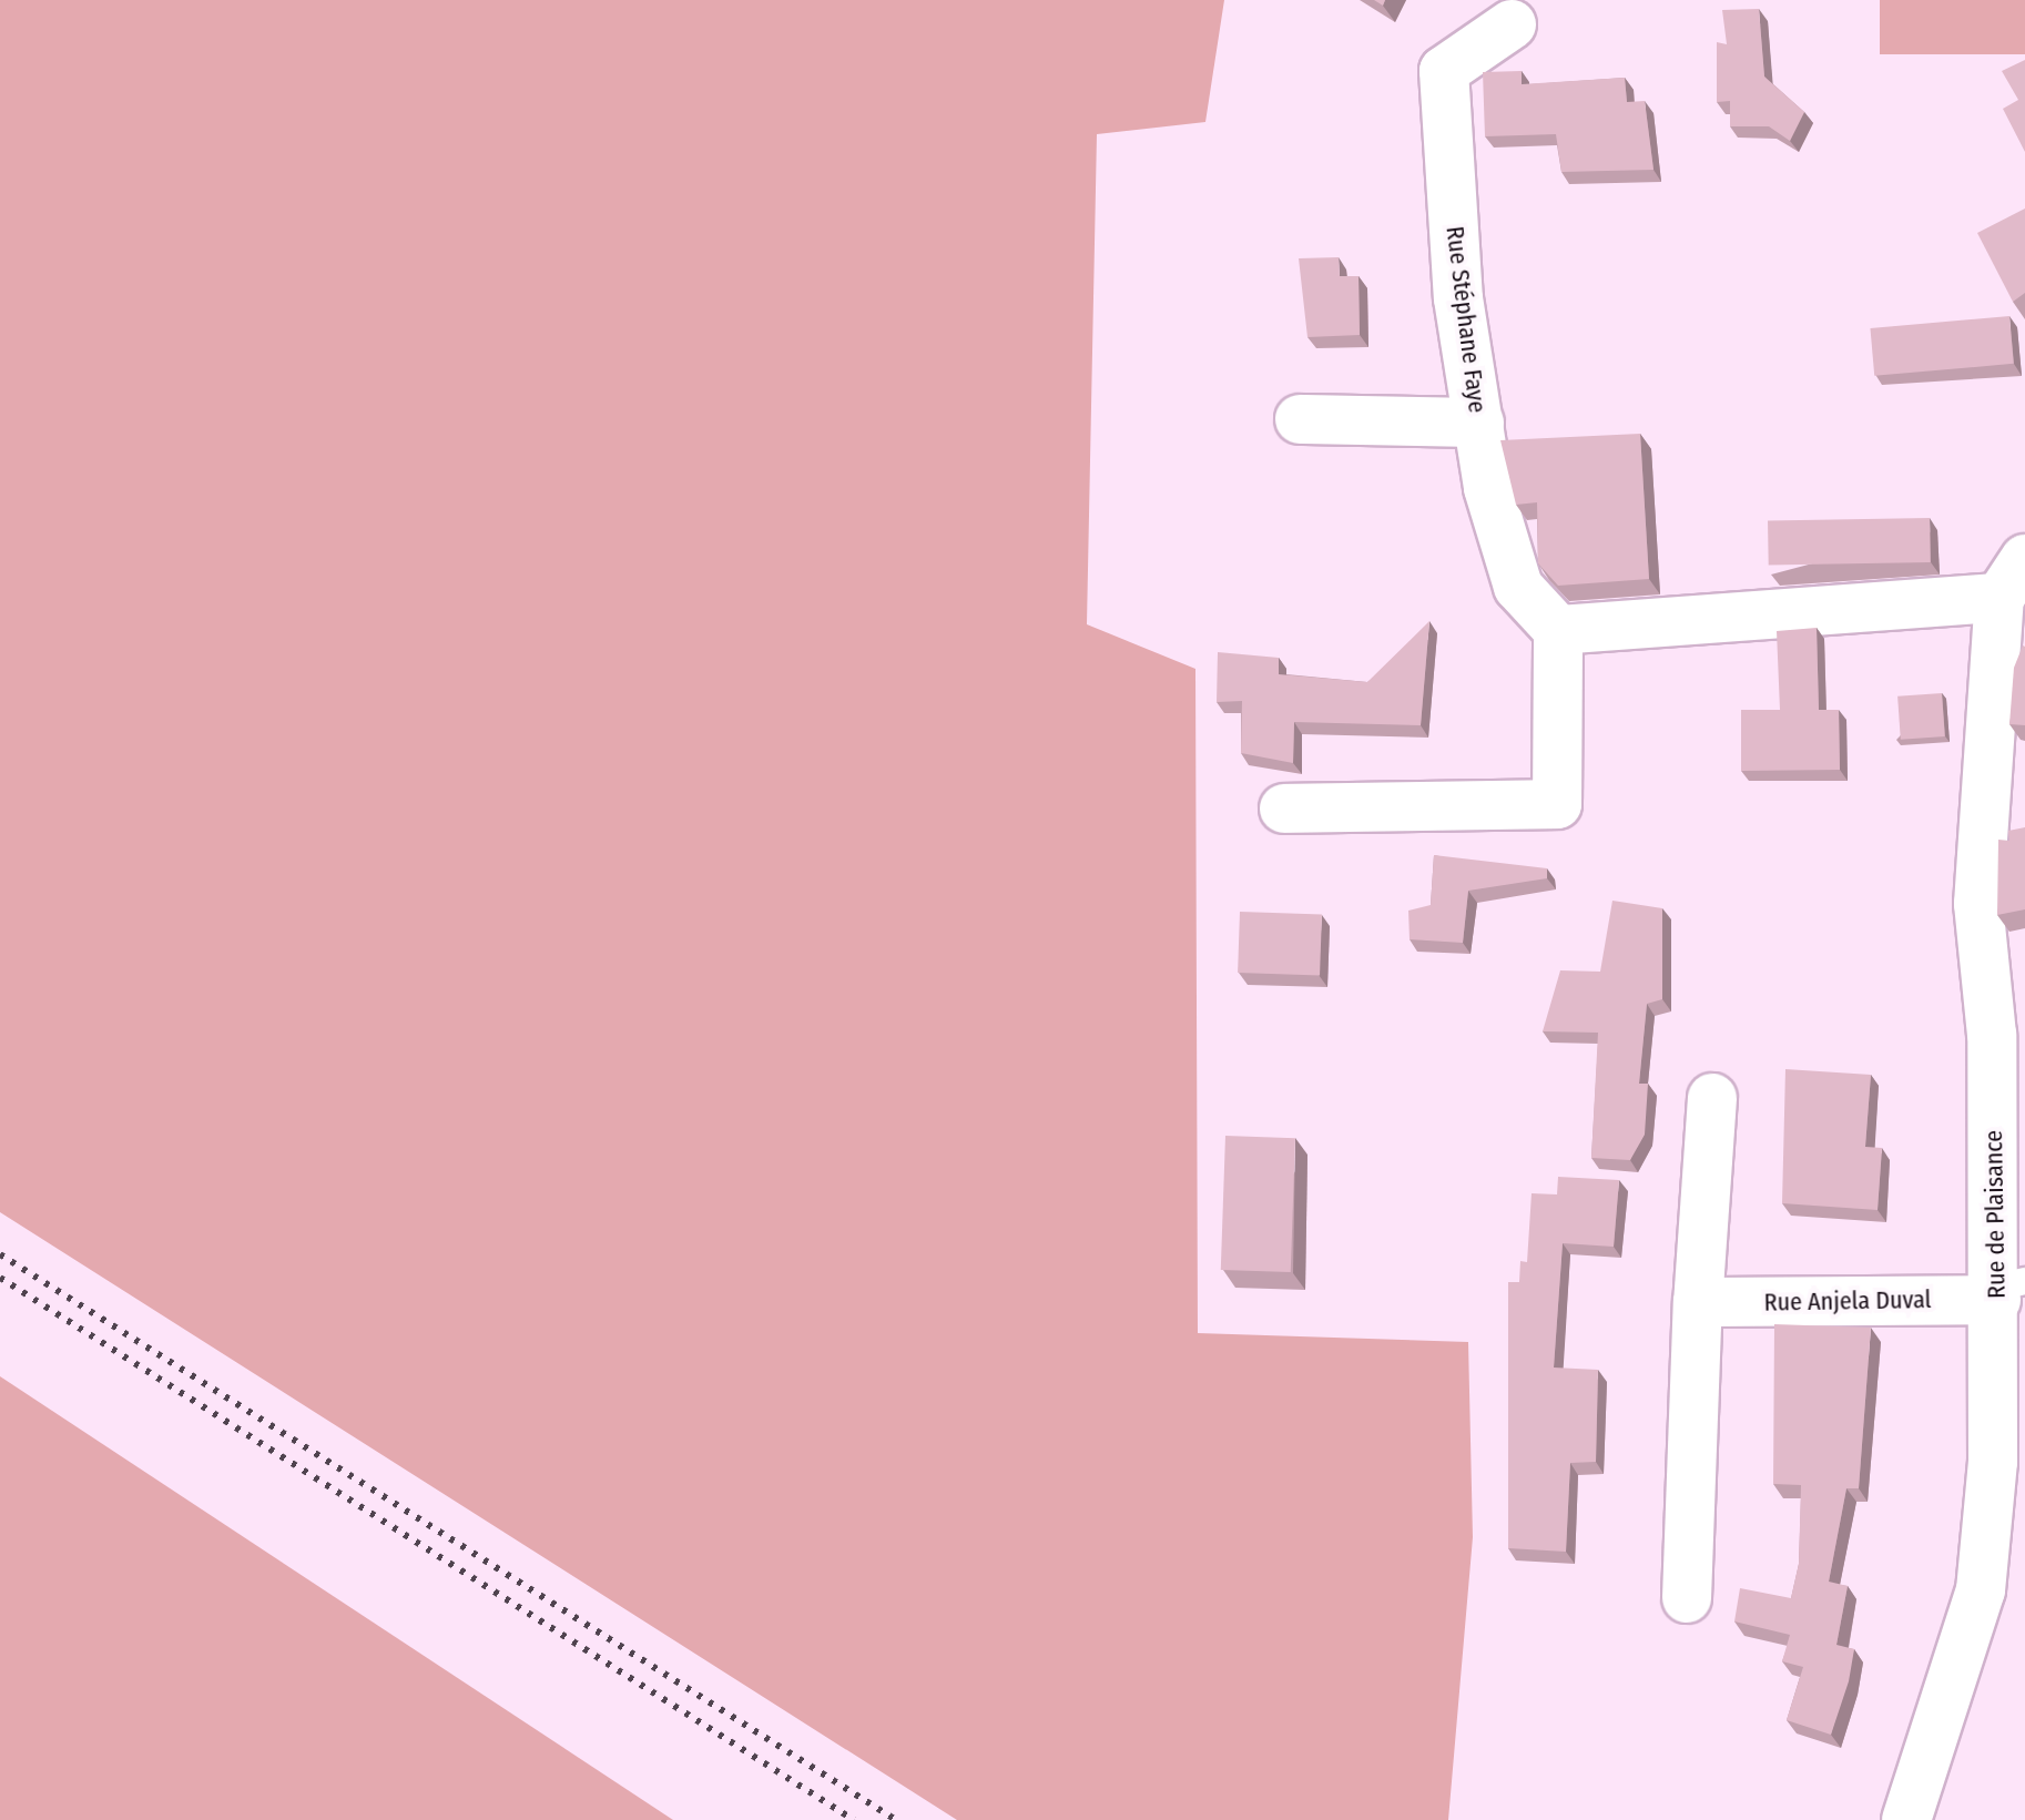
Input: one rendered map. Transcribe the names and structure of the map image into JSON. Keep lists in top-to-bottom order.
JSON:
{
  "streets": {
    "street": ["Rue Stéphane Faye", "Rue de Plaisance", "Rue Anjela Duval"]
  },
  "crossings": [
    ["Rue de Plaisance", "Rue Anjela Duval"]
  ]
}
